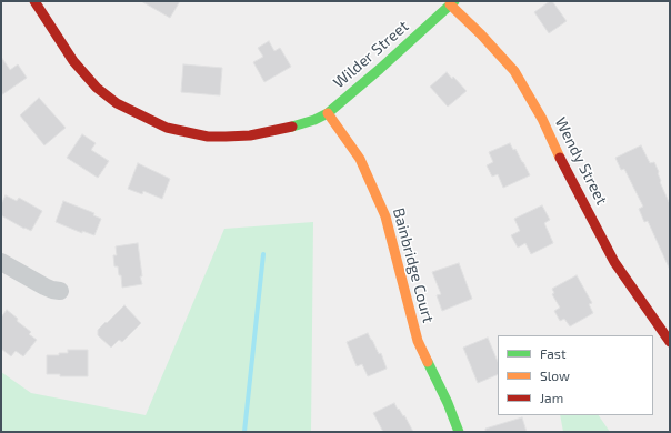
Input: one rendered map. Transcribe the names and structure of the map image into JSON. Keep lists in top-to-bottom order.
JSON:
{
  "streets": {
    "street": ["Wilder Street", "Wendy Street", "Bainbridge Court"]
  },
  "crossings": [
    ["Wilder Street", "Wendy Street"],
    ["Wilder Street", "Bainbridge Court"]
  ],
  "legend": ["Fast", "Slow", "Jam"]
}
